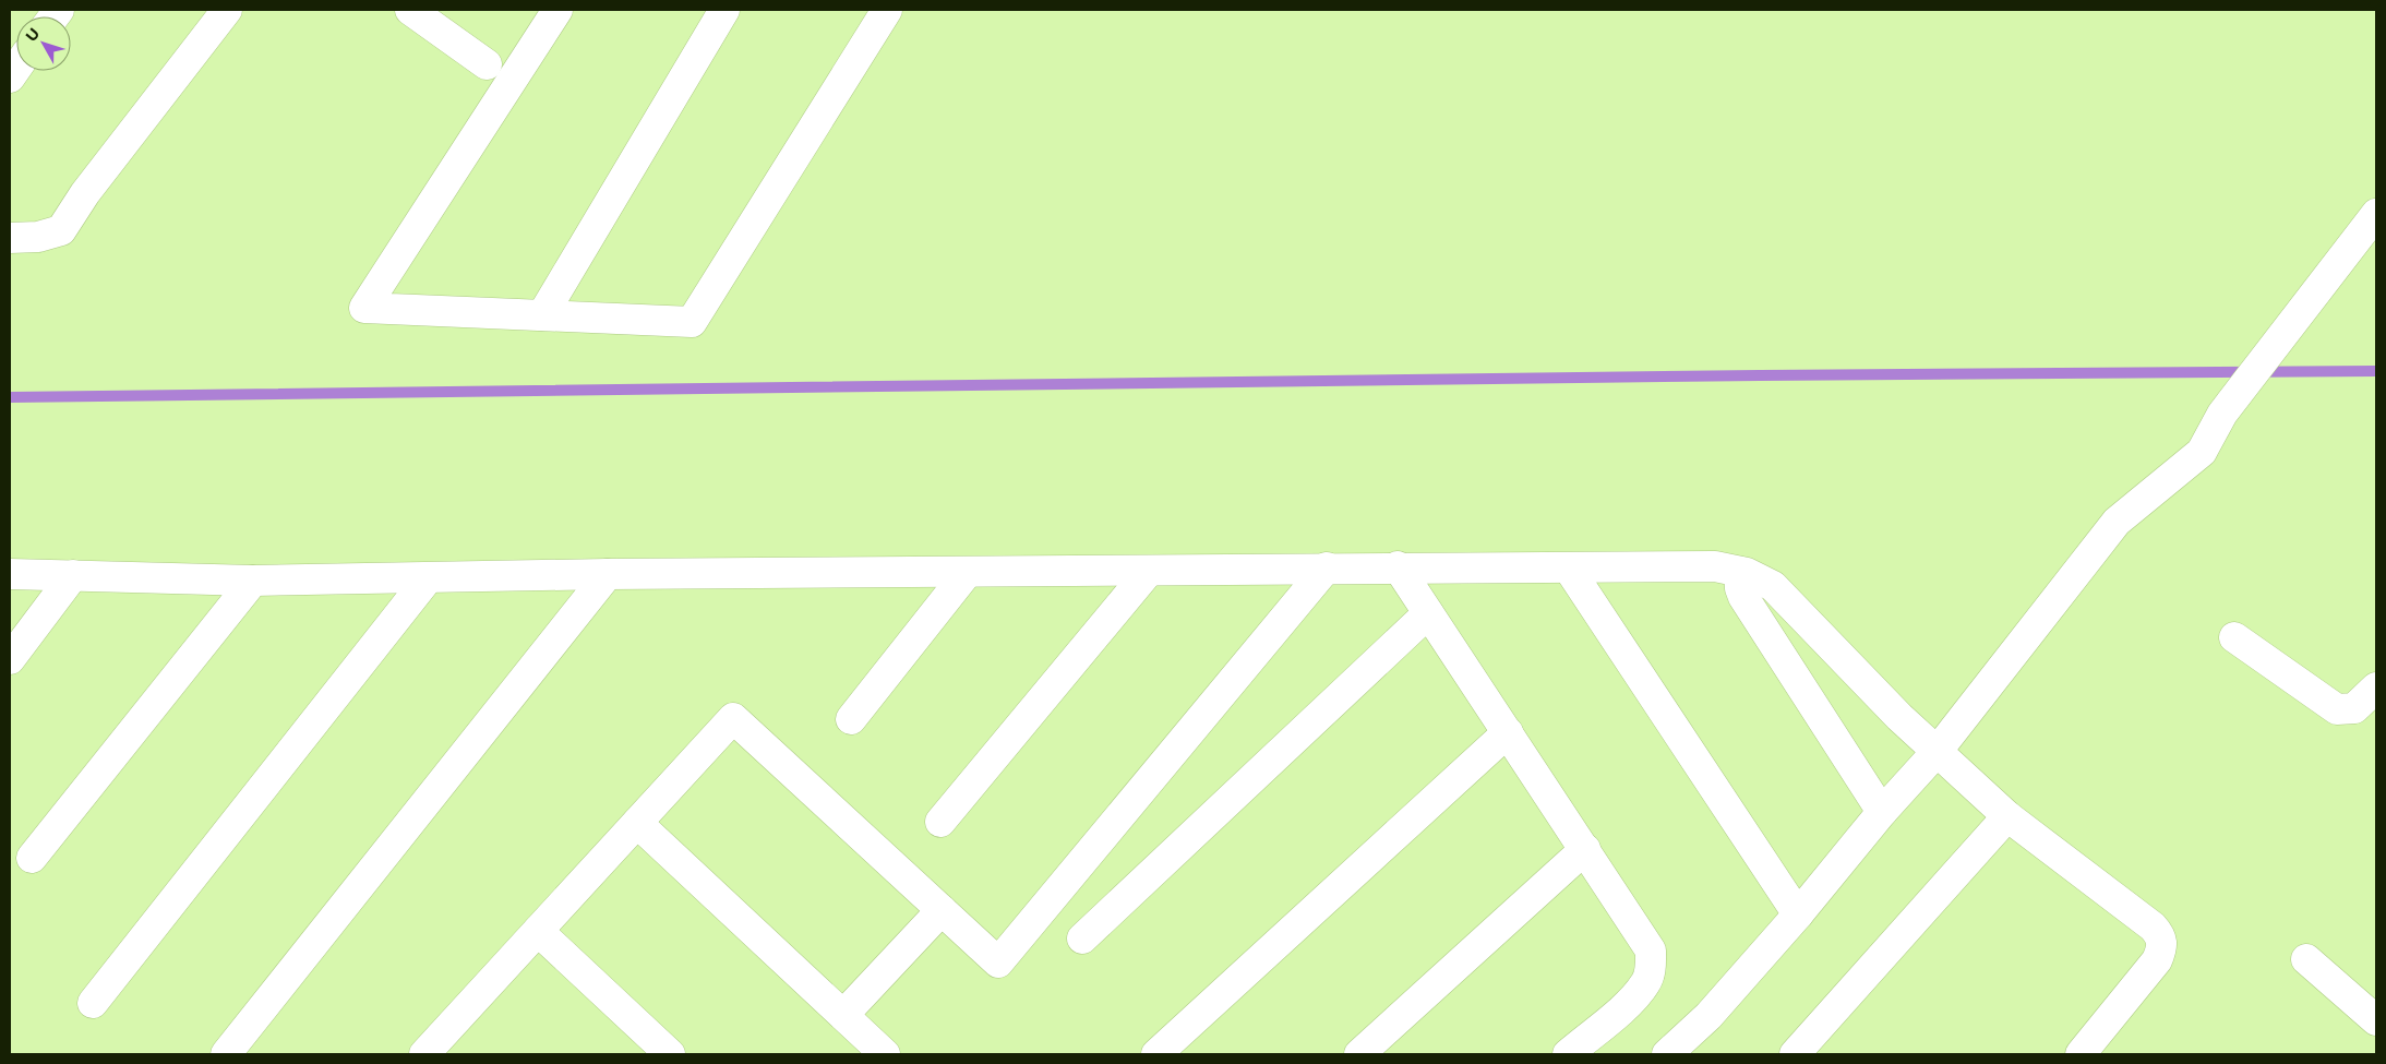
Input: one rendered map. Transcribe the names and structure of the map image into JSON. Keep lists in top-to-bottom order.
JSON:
{
  "north": "top left"
}
